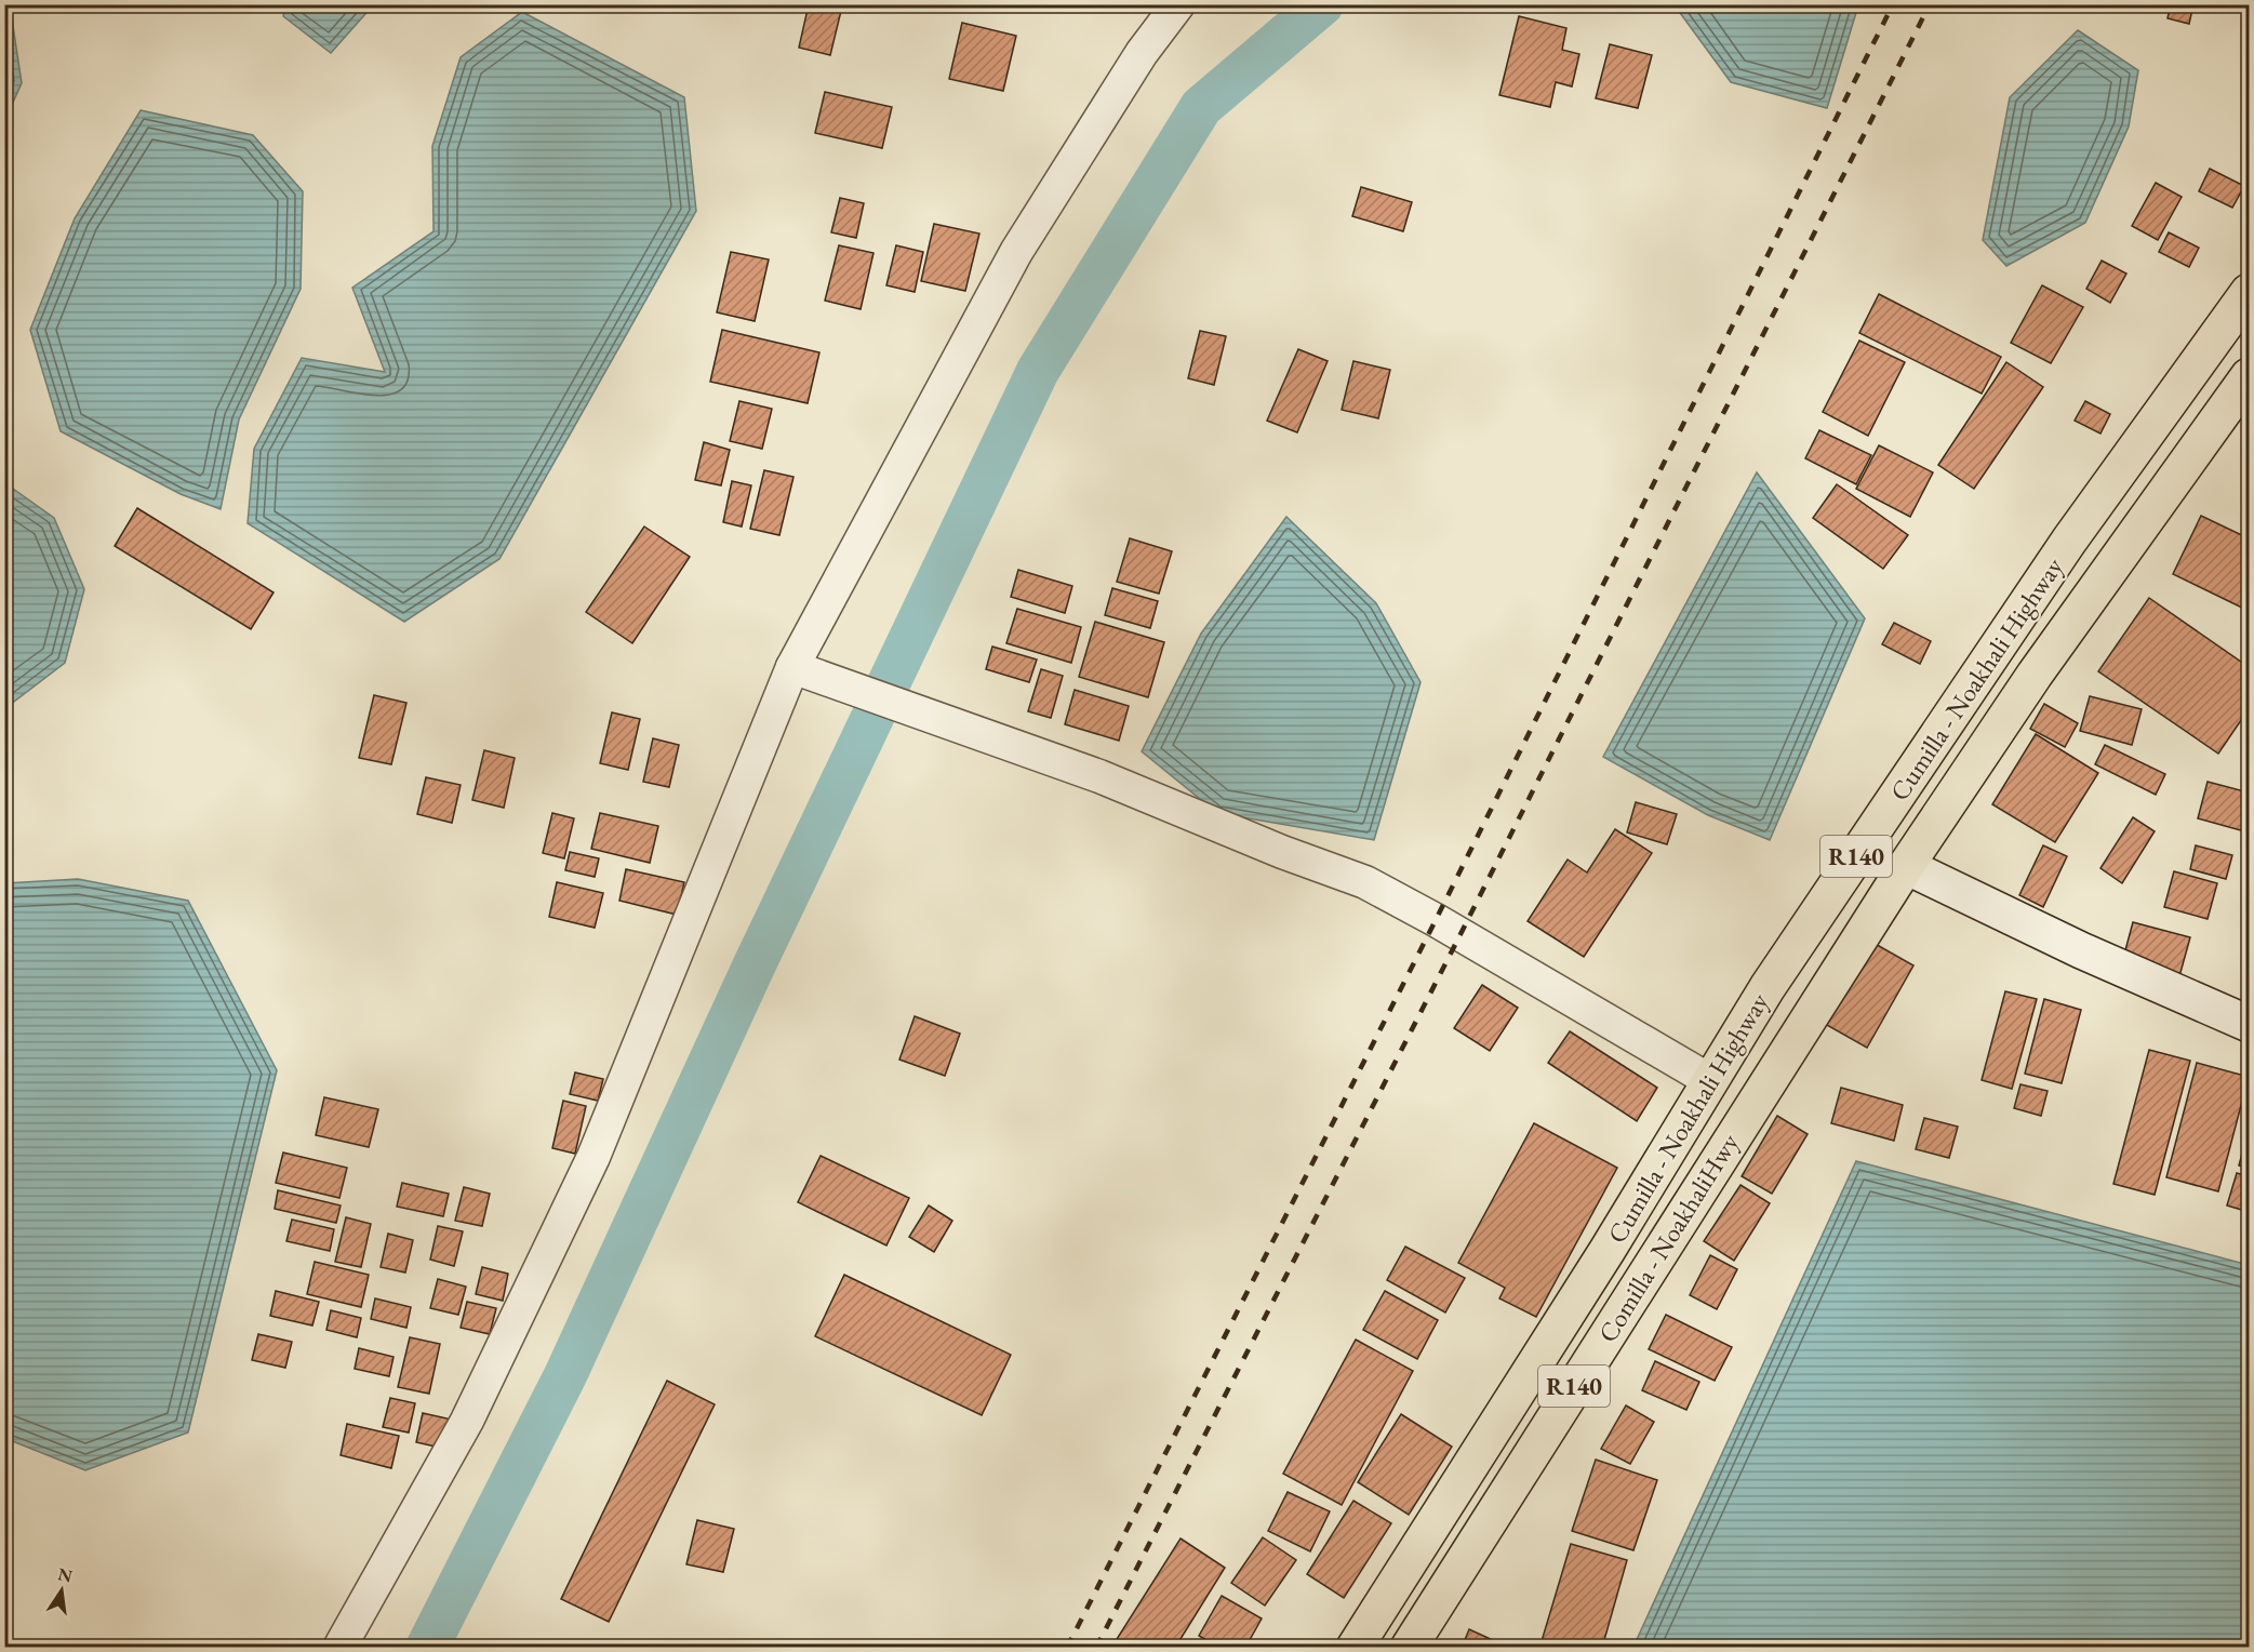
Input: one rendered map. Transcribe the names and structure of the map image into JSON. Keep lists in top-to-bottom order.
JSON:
{
  "streets": {
    "main road": ["Cumilla - Noakhali Highway", "R140", "Comilla - NoakhaliHwy"]
  },
  "crossings": [
    ["Cumilla - Noakhali Highway", "Comilla - NoakhaliHwy"]
  ],
  "north": "top"
}
